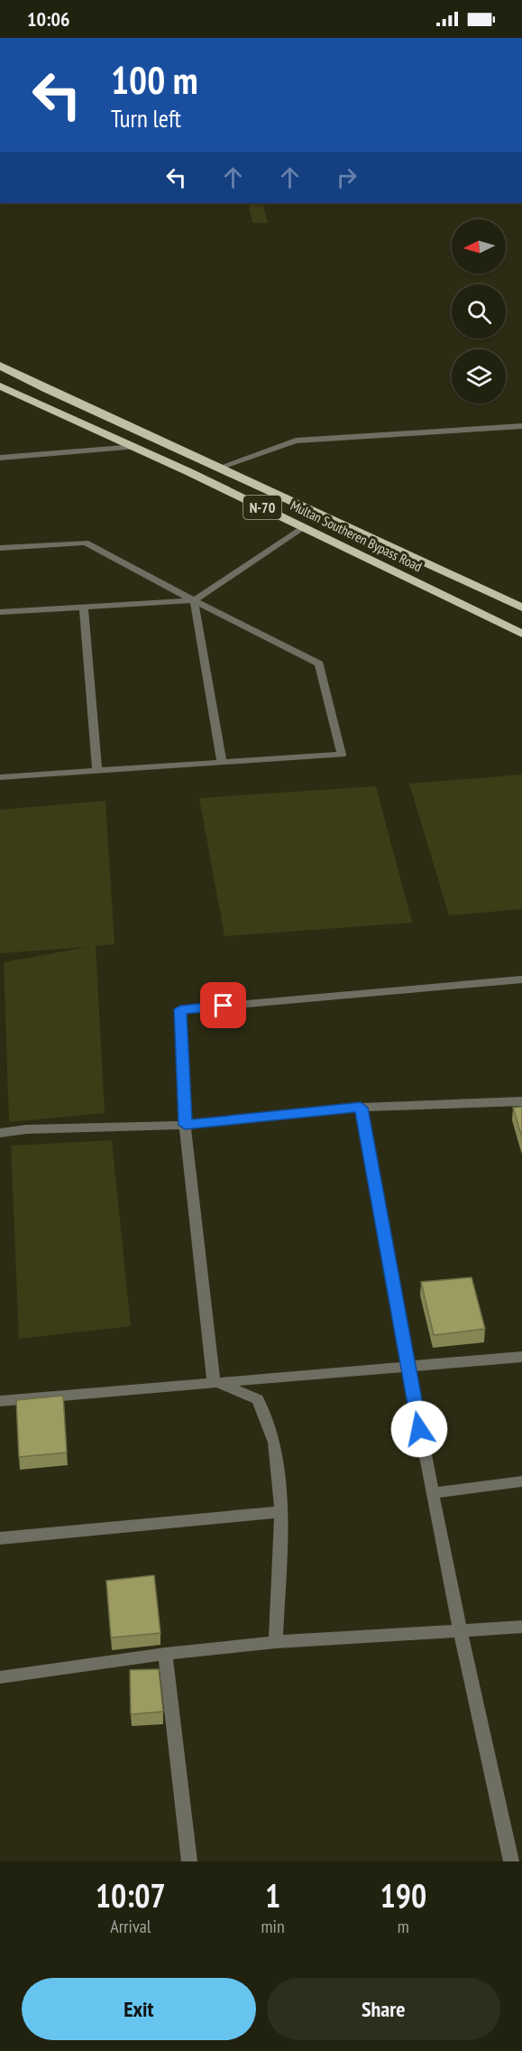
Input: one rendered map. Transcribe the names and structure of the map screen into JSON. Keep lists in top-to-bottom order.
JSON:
{
  "streets": {
    "highway": ["N-70", "Multan Southeren Bypass Road"]
  },
  "north": "left",
  "page": {
    "status": "10:06",
    "turn": ["100 m", "Turn left"],
    "eta": [
      "10:07",
      "Arrival",
      "1",
      "min",
      "190",
      "m"
    ],
    "buttons": ["Exit", "Share"]
  }
}
